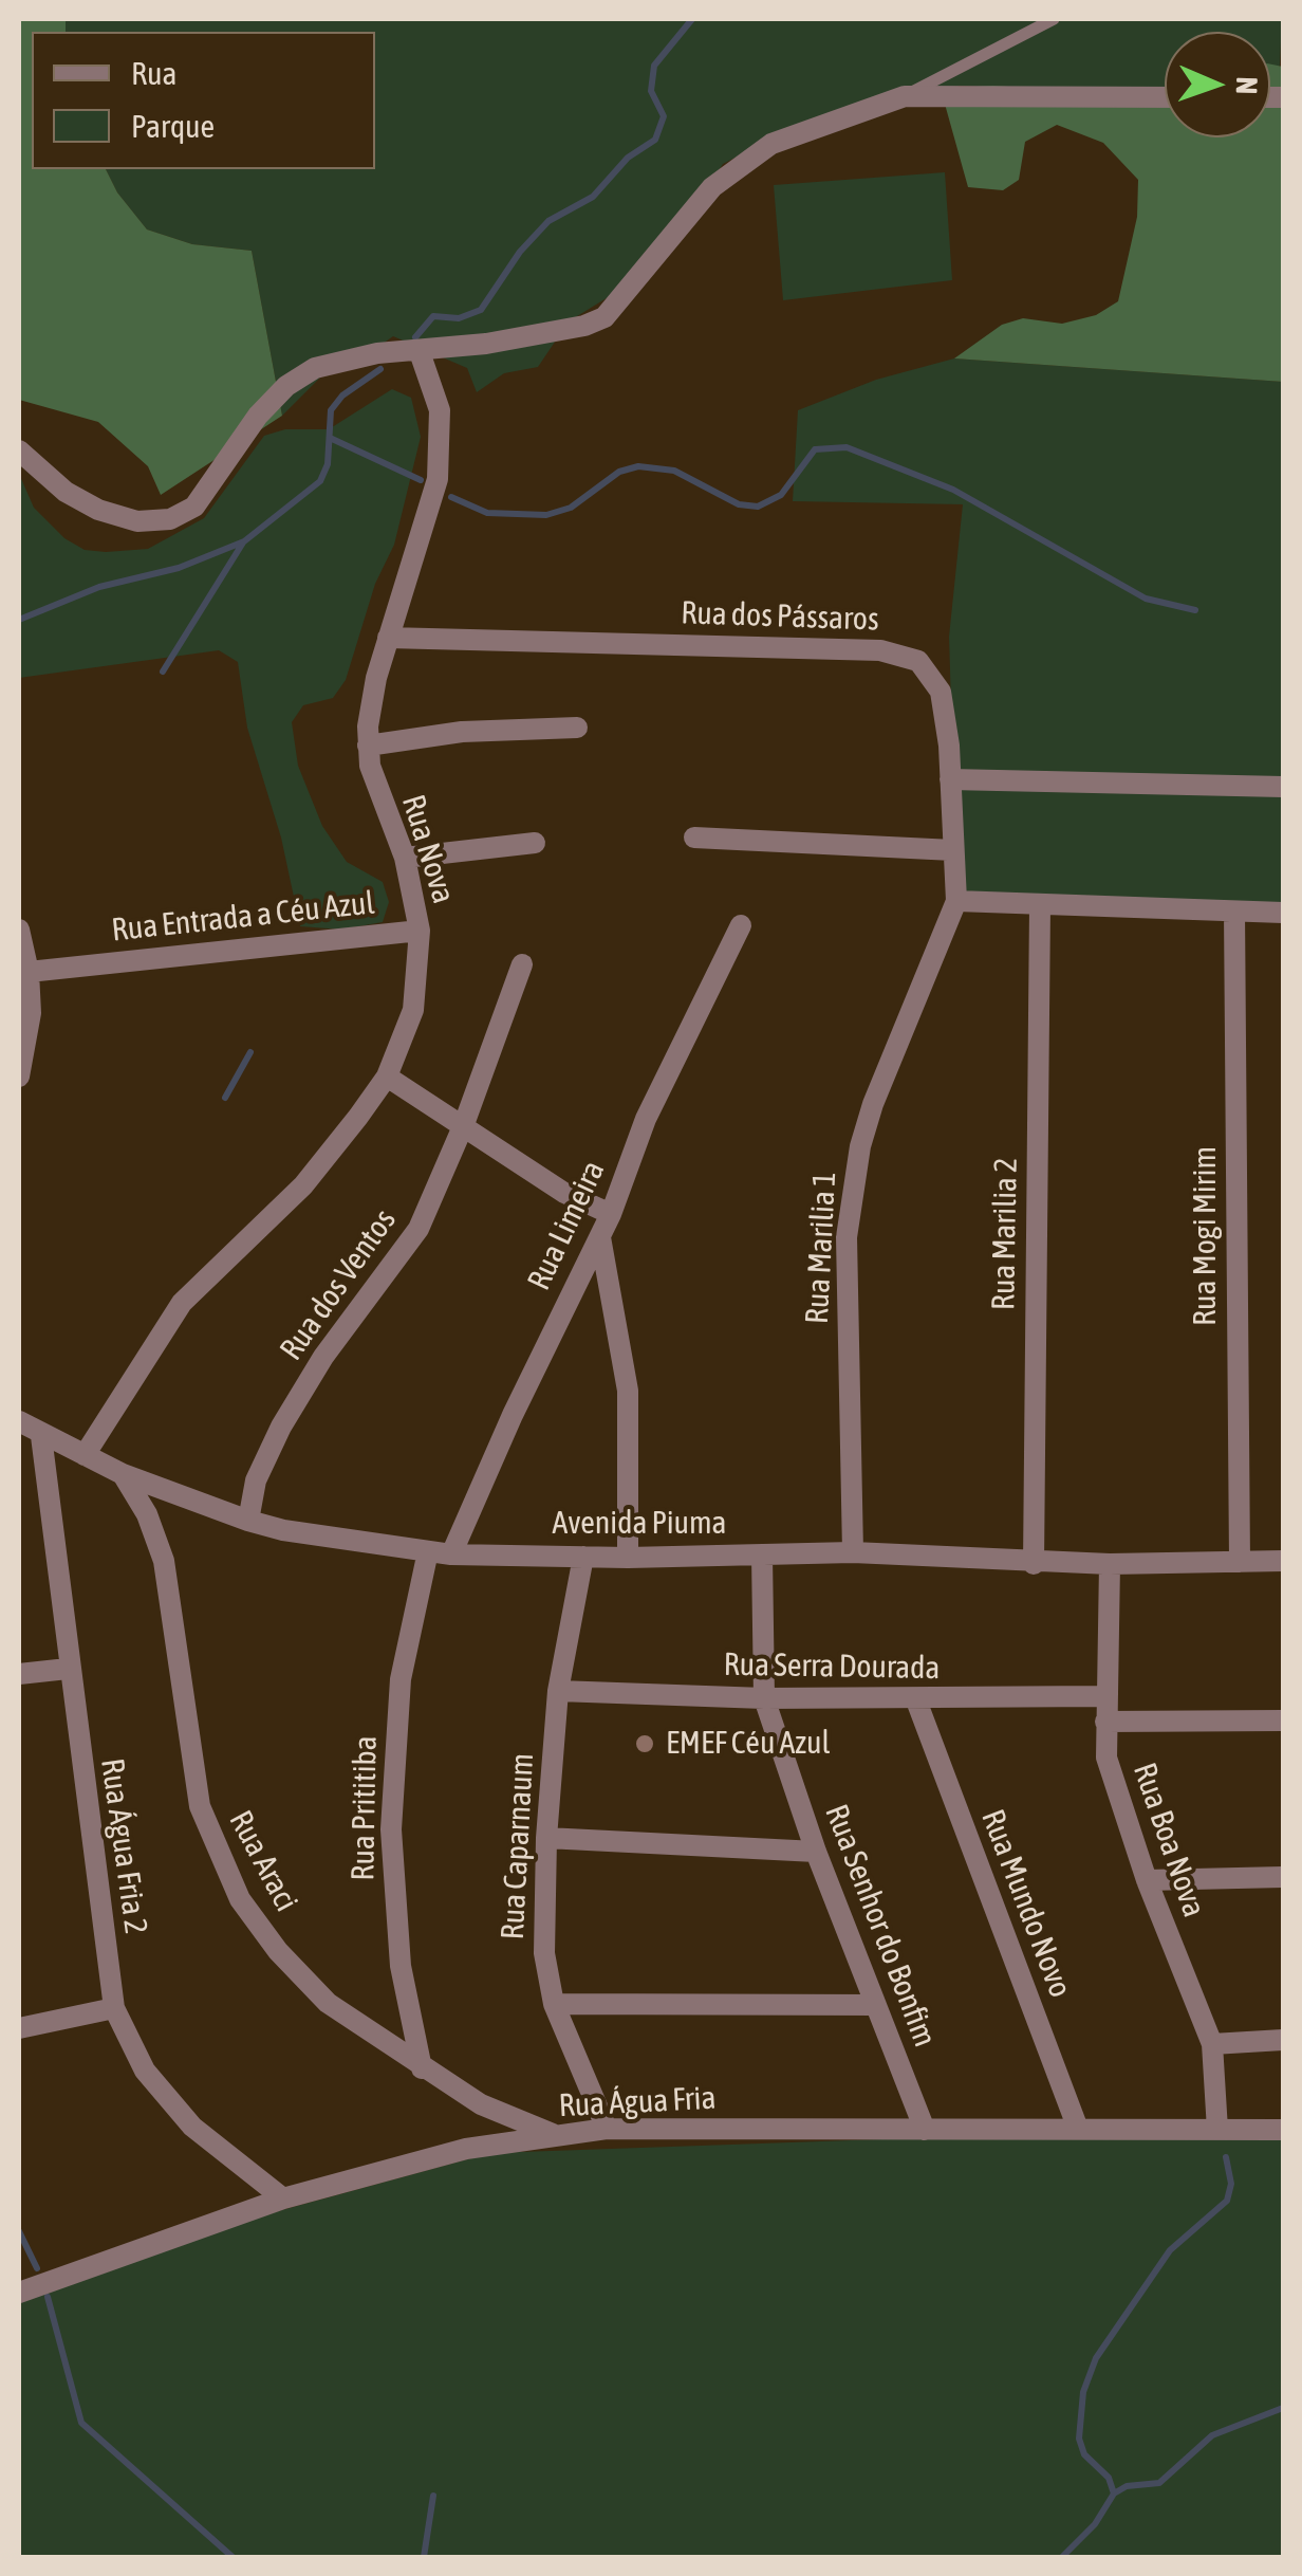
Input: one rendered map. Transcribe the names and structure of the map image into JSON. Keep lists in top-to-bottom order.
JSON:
{
  "streets": {
    "street": [
      "Rua dos Pássaros",
      "Rua Nova",
      "Rua Entrada a Céu Azul",
      "Rua Limeira",
      "Rua Marilia 2",
      "Rua Mogi Mirim",
      "Rua Marilia 1",
      "Rua dos Ventos",
      "Avenida Piuma",
      "Rua Serra Dourada",
      "Rua Prititiba",
      "Rua Boa Nova",
      "Rua Água Fria 2",
      "Rua Caparnaum",
      "Rua Araci",
      "Rua Mundo Novo",
      "Rua Senhor do Bonfim",
      "Rua Água Fria"
    ]
  },
  "crossings": [
    ["Rua dos Pássaros", "Rua Nova"],
    ["Rua dos Pássaros", "Rua Marilia 1"],
    ["Rua Nova", "Rua Entrada a Céu Azul"],
    ["Rua Nova", "Avenida Piuma"],
    ["Rua Limeira", "Avenida Piuma"],
    ["Rua Marilia 2", "Avenida Piuma"],
    ["Rua Mogi Mirim", "Avenida Piuma"],
    ["Rua Marilia 1", "Avenida Piuma"],
    ["Rua dos Ventos", "Avenida Piuma"],
    ["Avenida Piuma", "Rua Prititiba"],
    ["Avenida Piuma", "Rua Boa Nova"],
    ["Avenida Piuma", "Rua Água Fria 2"],
    ["Avenida Piuma", "Rua Caparnaum"],
    ["Avenida Piuma", "Rua Araci"],
    ["Avenida Piuma", "Rua Senhor do Bonfim"],
    ["Rua Serra Dourada", "Rua Boa Nova"],
    ["Rua Serra Dourada", "Rua Caparnaum"],
    ["Rua Serra Dourada", "Rua Mundo Novo"],
    ["Rua Serra Dourada", "Rua Senhor do Bonfim"],
    ["Rua Prititiba", "Rua Araci"],
    ["Rua Boa Nova", "Rua Água Fria"],
    ["Rua Água Fria 2", "Rua Água Fria"],
    ["Rua Caparnaum", "Rua Água Fria"],
    ["Rua Araci", "Rua Água Fria"],
    ["Rua Mundo Novo", "Rua Água Fria"],
    ["Rua Senhor do Bonfim", "Rua Água Fria"]
  ],
  "places": ["EMEF Céu Azul"],
  "legend": ["Rua", "Parque"],
  "north": "right"
}
